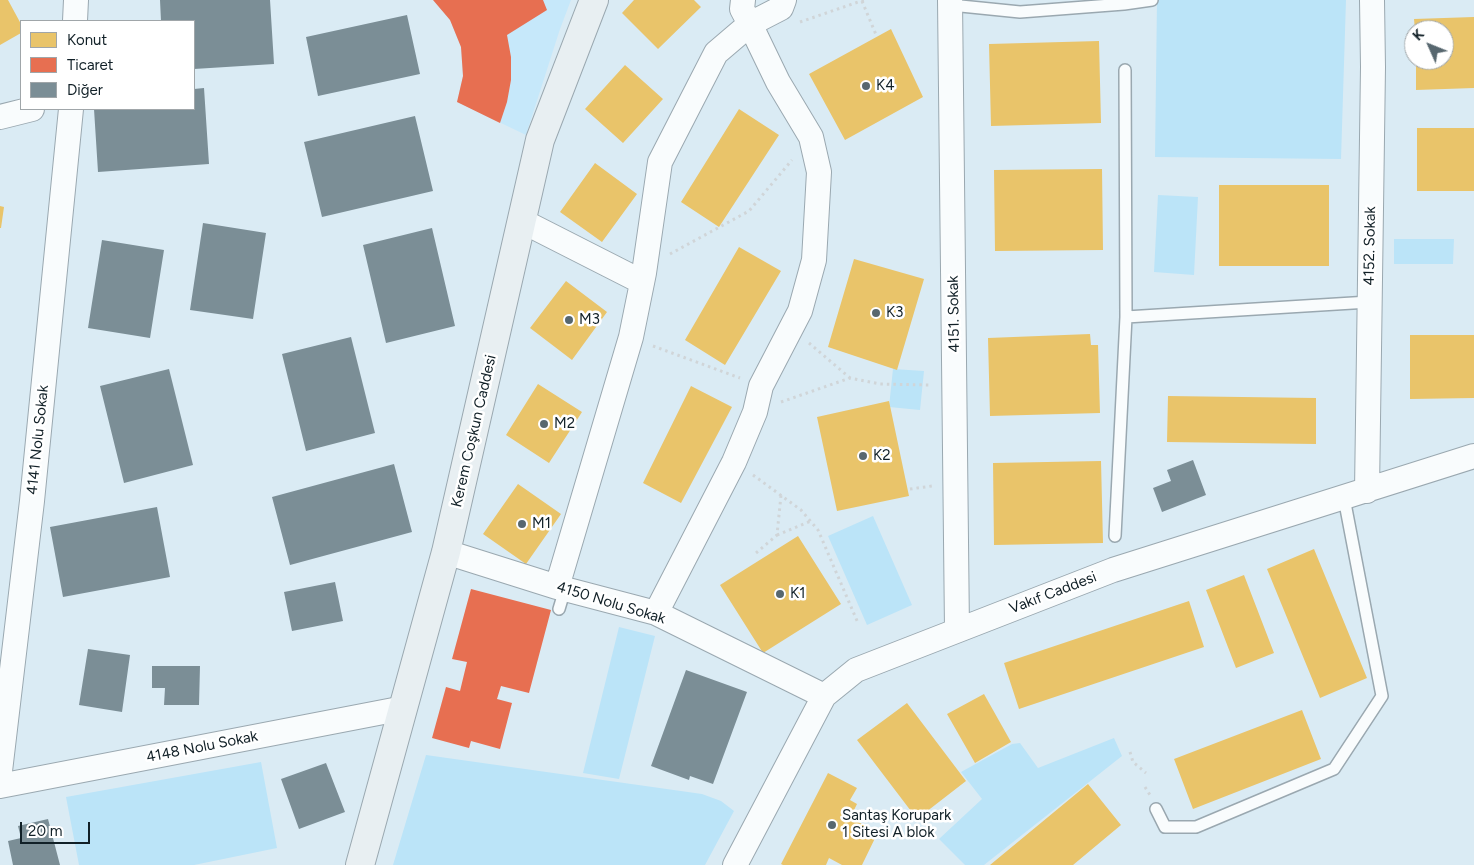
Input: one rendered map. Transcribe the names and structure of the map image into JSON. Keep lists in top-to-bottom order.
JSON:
{
  "streets": {
    "street": [
      "4152. Sokak",
      "4151. Sokak",
      "Kerem Coşkun Caddesi",
      "4141 Nolu Sokak",
      "Vakıf Caddesi",
      "4150 Nolu Sokak",
      "4148 Nolu Sokak"
    ]
  },
  "crossings": [
    ["4152. Sokak", "Vakıf Caddesi"],
    ["4151. Sokak", "Vakıf Caddesi"],
    ["Kerem Coşkun Caddesi", "4150 Nolu Sokak"],
    ["Kerem Coşkun Caddesi", "4148 Nolu Sokak"],
    ["Vakıf Caddesi", "4150 Nolu Sokak"]
  ],
  "places": [
    "K4",
    "K3",
    "M3",
    "M2",
    "K2",
    "M1",
    "K1",
    "Santaş Korupark 1 Sitesi A blok"
  ],
  "legend": ["Konut", "Ticaret", "Diğer"],
  "scale_bar": "20 m",
  "north": "top left"
}
